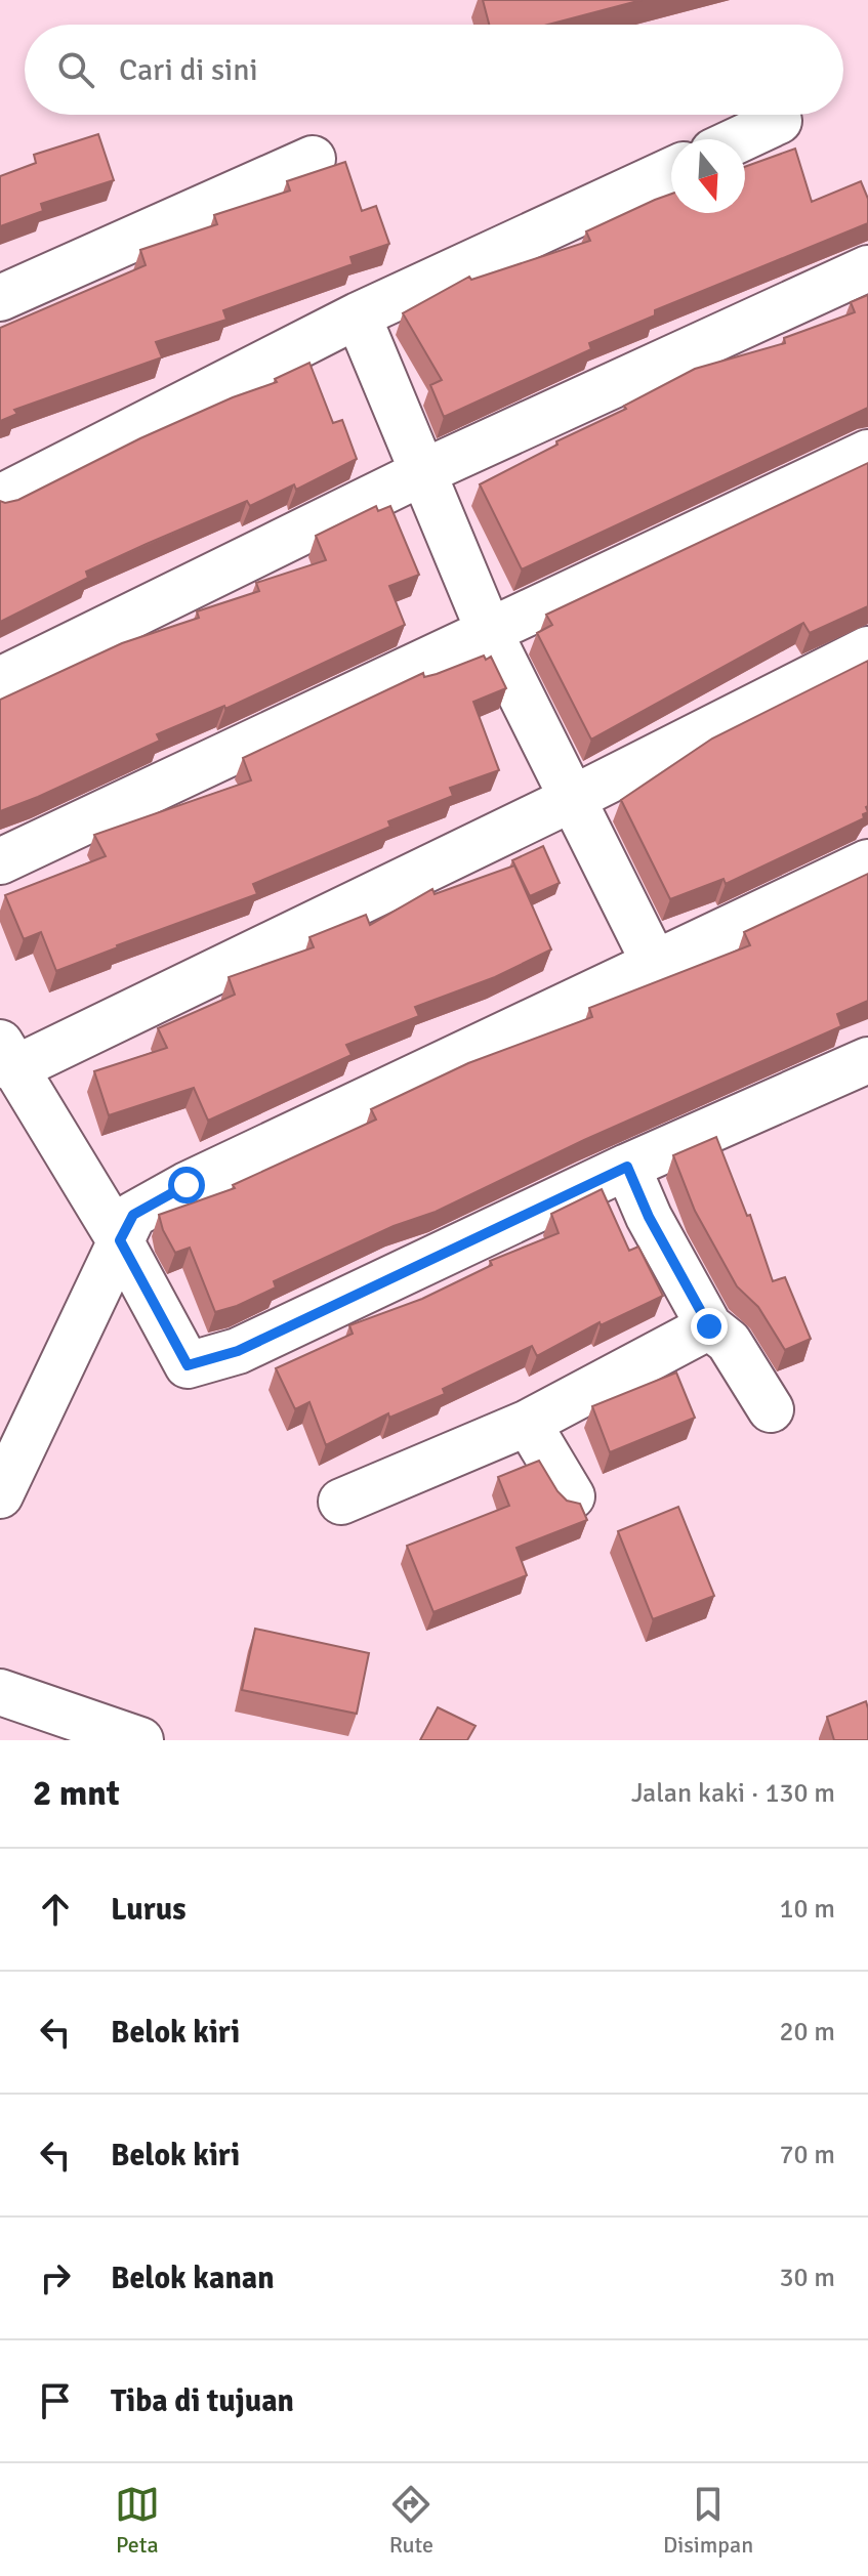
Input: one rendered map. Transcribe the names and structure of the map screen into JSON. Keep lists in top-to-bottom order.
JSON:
{
  "north": "bottom",
  "page": {
    "search": "Cari di sini",
    "heading": ["2 mnt", "Jalan kaki · 130 m"],
    "list": [
      ["Lurus", "10 m"],
      ["Belok kiri", "20 m"],
      ["Belok kiri", "70 m"],
      ["Belok kanan", "30 m"],
      "Tiba di tujuan"
    ],
    "nav": ["Peta", "Rute", "Disimpan"]
  }
}
